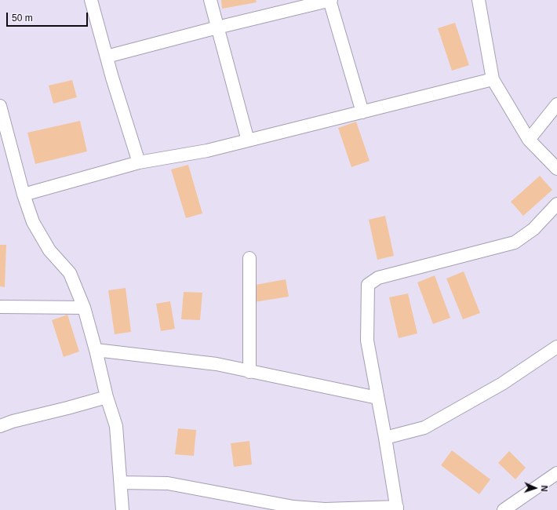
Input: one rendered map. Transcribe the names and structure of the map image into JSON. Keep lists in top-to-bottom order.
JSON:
{
  "scale_bar": "50 m",
  "north": "right"
}
